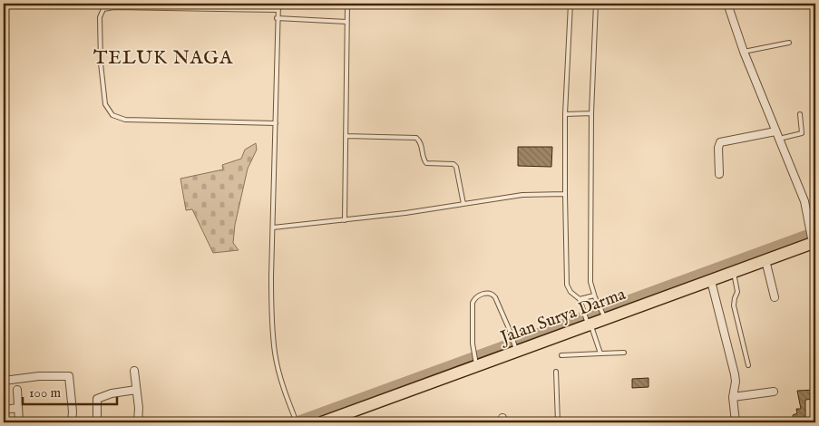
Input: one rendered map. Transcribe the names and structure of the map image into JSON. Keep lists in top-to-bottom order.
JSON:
{
  "streets": {
    "main road": ["Jalan Surya Darma"]
  },
  "districts": ["TELUK NAGA"],
  "scale_bar": "100 m"
}
